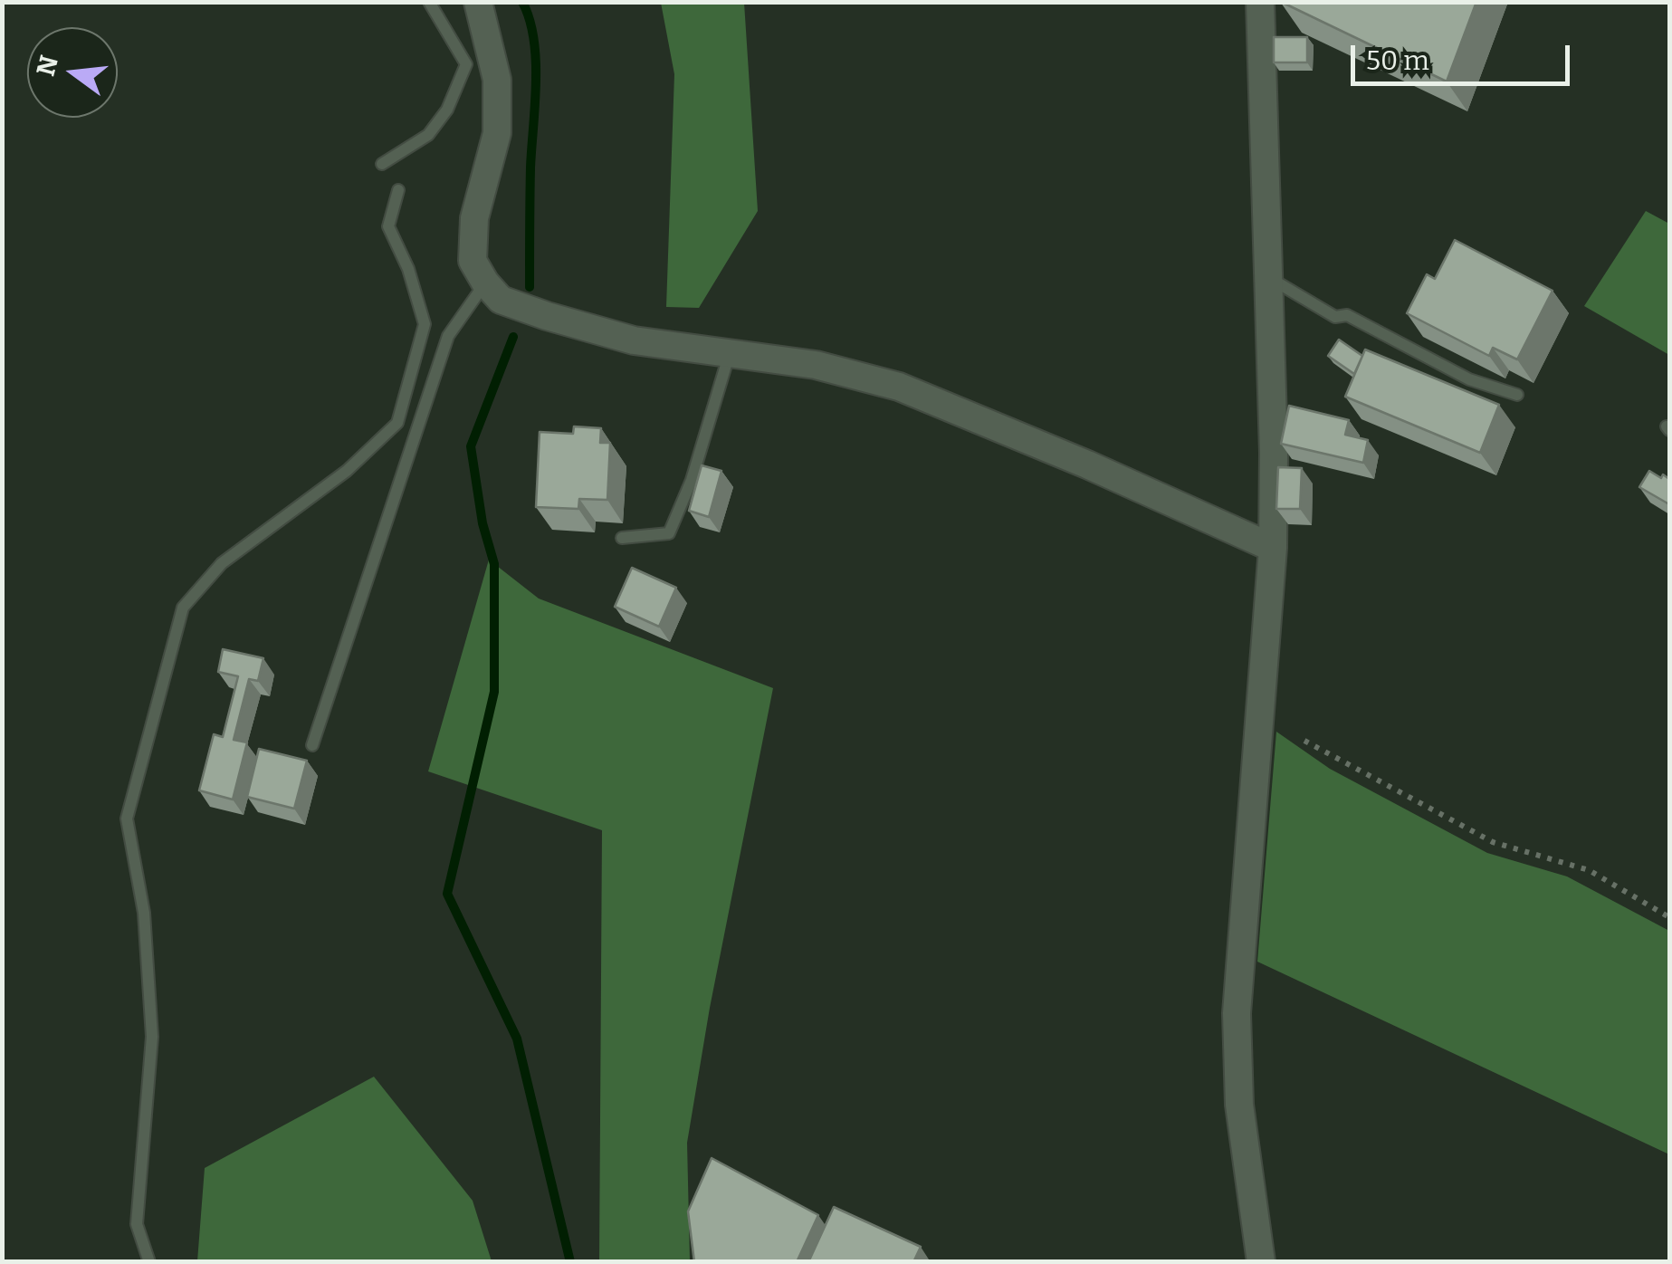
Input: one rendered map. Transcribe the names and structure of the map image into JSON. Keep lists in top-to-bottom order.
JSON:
{
  "scale_bar": "50 m",
  "north": "left"
}
